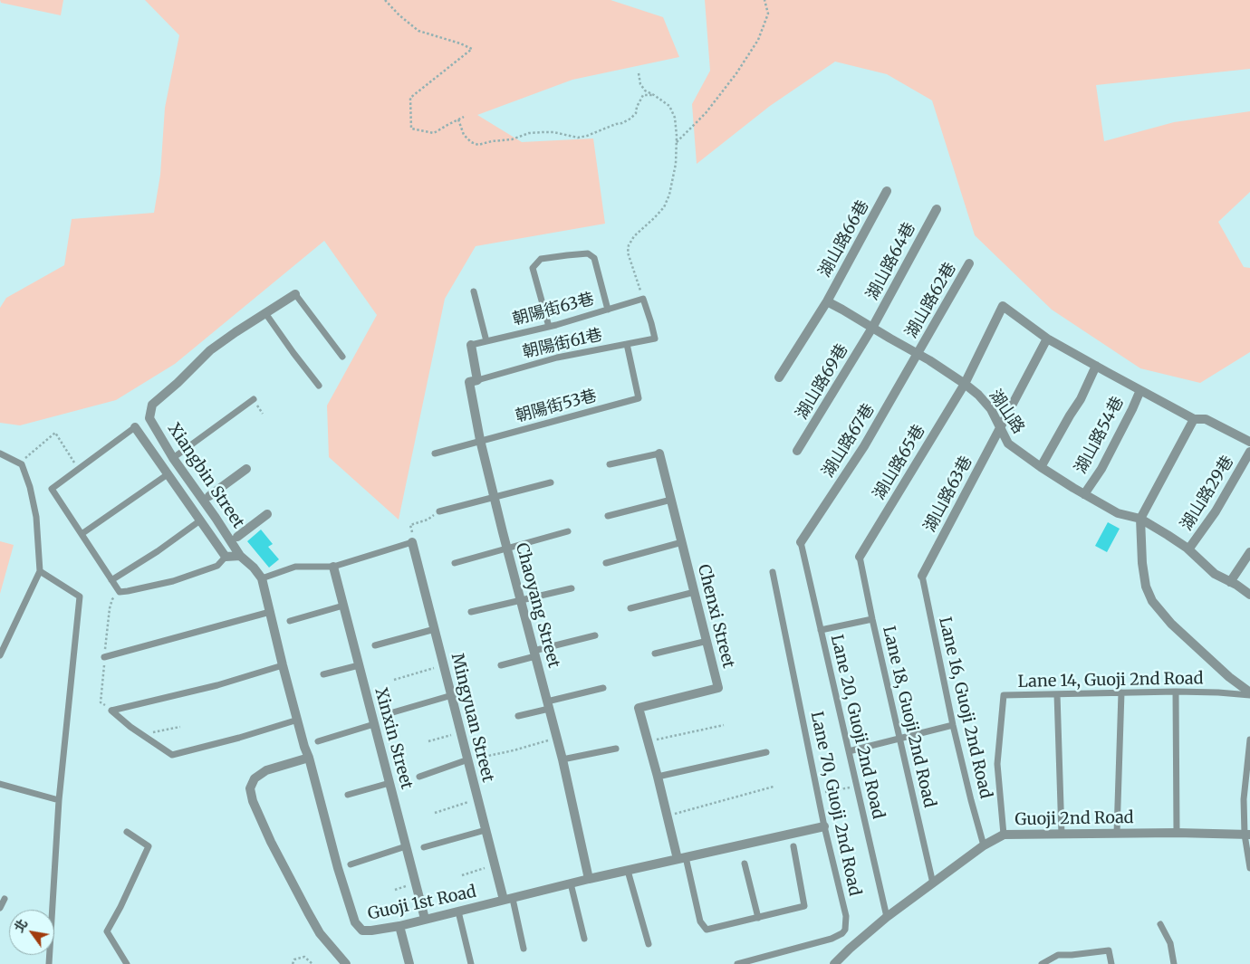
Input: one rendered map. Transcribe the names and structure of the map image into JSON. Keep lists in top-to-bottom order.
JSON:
{
  "streets": {
    "street": [
      "湖山路66巷",
      "湖山路64巷",
      "湖山路62巷",
      "湖山路69巷",
      "湖山路",
      "湖山路54巷",
      "湖山路67巷",
      "湖山路65巷",
      "Xiangbin Street",
      "湖山路29巷",
      "湖山路63巷",
      "Chaoyang Street",
      "Chenxi Street",
      "Mingyuan Street",
      "Xinxin Street",
      "Guoji 2nd Road",
      "Guoji 1st Road"
    ],
    "lane": [
      "朝陽街63巷",
      "朝陽街61巷",
      "朝陽街53巷",
      "Lane 14, Guoji 2nd Road",
      "Lane 16, Guoji 2nd Road",
      "Lane 18, Guoji 2nd Road",
      "Lane 20, Guoji 2nd Road",
      "Lane 70, Guoji 2nd Road"
    ]
  },
  "crossings": [
    ["湖山路66巷", "湖山路"],
    ["湖山路64巷", "湖山路69巷"],
    ["湖山路64巷", "湖山路"],
    ["湖山路62巷", "湖山路"],
    ["湖山路62巷", "湖山路67巷"],
    ["朝陽街63巷", "朝陽街61巷"],
    ["朝陽街63巷", "Chaoyang Street"],
    ["朝陽街61巷", "朝陽街53巷"],
    ["朝陽街61巷", "Chaoyang Street"],
    ["湖山路69巷", "湖山路"],
    ["朝陽街53巷", "Chaoyang Street"],
    ["湖山路", "湖山路54巷"],
    ["湖山路", "湖山路67巷"],
    ["湖山路", "湖山路65巷"],
    ["湖山路", "湖山路29巷"],
    ["湖山路", "湖山路63巷"],
    ["湖山路67巷", "Lane 20, Guoji 2nd Road"],
    ["湖山路65巷", "湖山路63巷"],
    ["湖山路65巷", "Lane 18, Guoji 2nd Road"],
    ["Xiangbin Street", "Guoji 1st Road"],
    ["湖山路63巷", "Lane 16, Guoji 2nd Road"],
    ["Chaoyang Street", "Guoji 1st Road"],
    ["Chenxi Street", "Guoji 1st Road"],
    ["Lane 14, Guoji 2nd Road", "Guoji 2nd Road"],
    ["Lane 16, Guoji 2nd Road", "Guoji 2nd Road"],
    ["Lane 18, Guoji 2nd Road", "Guoji 2nd Road"],
    ["Mingyuan Street", "Guoji 1st Road"],
    ["Lane 20, Guoji 2nd Road", "Guoji 2nd Road"],
    ["Xinxin Street", "Guoji 1st Road"],
    ["Lane 70, Guoji 2nd Road", "Guoji 1st Road"]
  ],
  "north": "top left"
}
